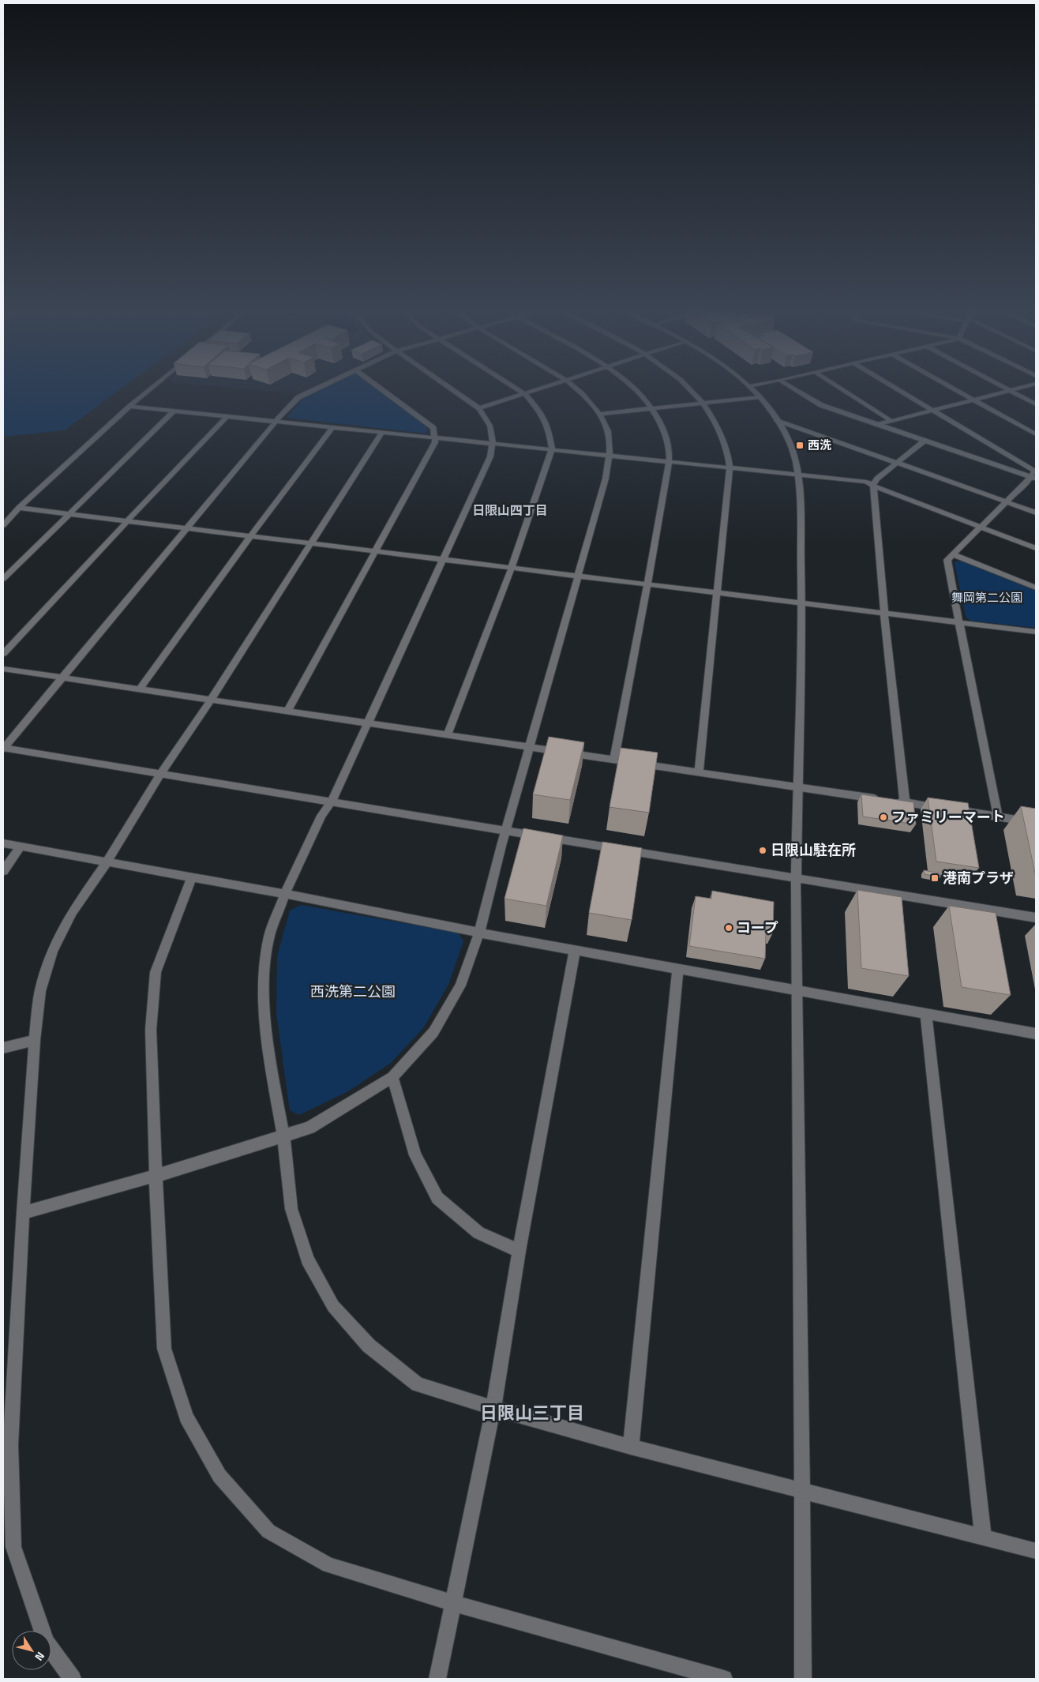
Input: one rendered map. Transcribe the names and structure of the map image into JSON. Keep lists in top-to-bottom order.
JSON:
{
  "districts": ["日限山四丁目", "日限山三丁目"],
  "parks": ["舞岡第二公園", "西洗第二公園"],
  "places": {
    "transit": ["西洗", "港南プラザ"],
    "other": ["ファミリーマート", "日限山駐在所", "コープ"]
  },
  "north": "bottom right"
}
